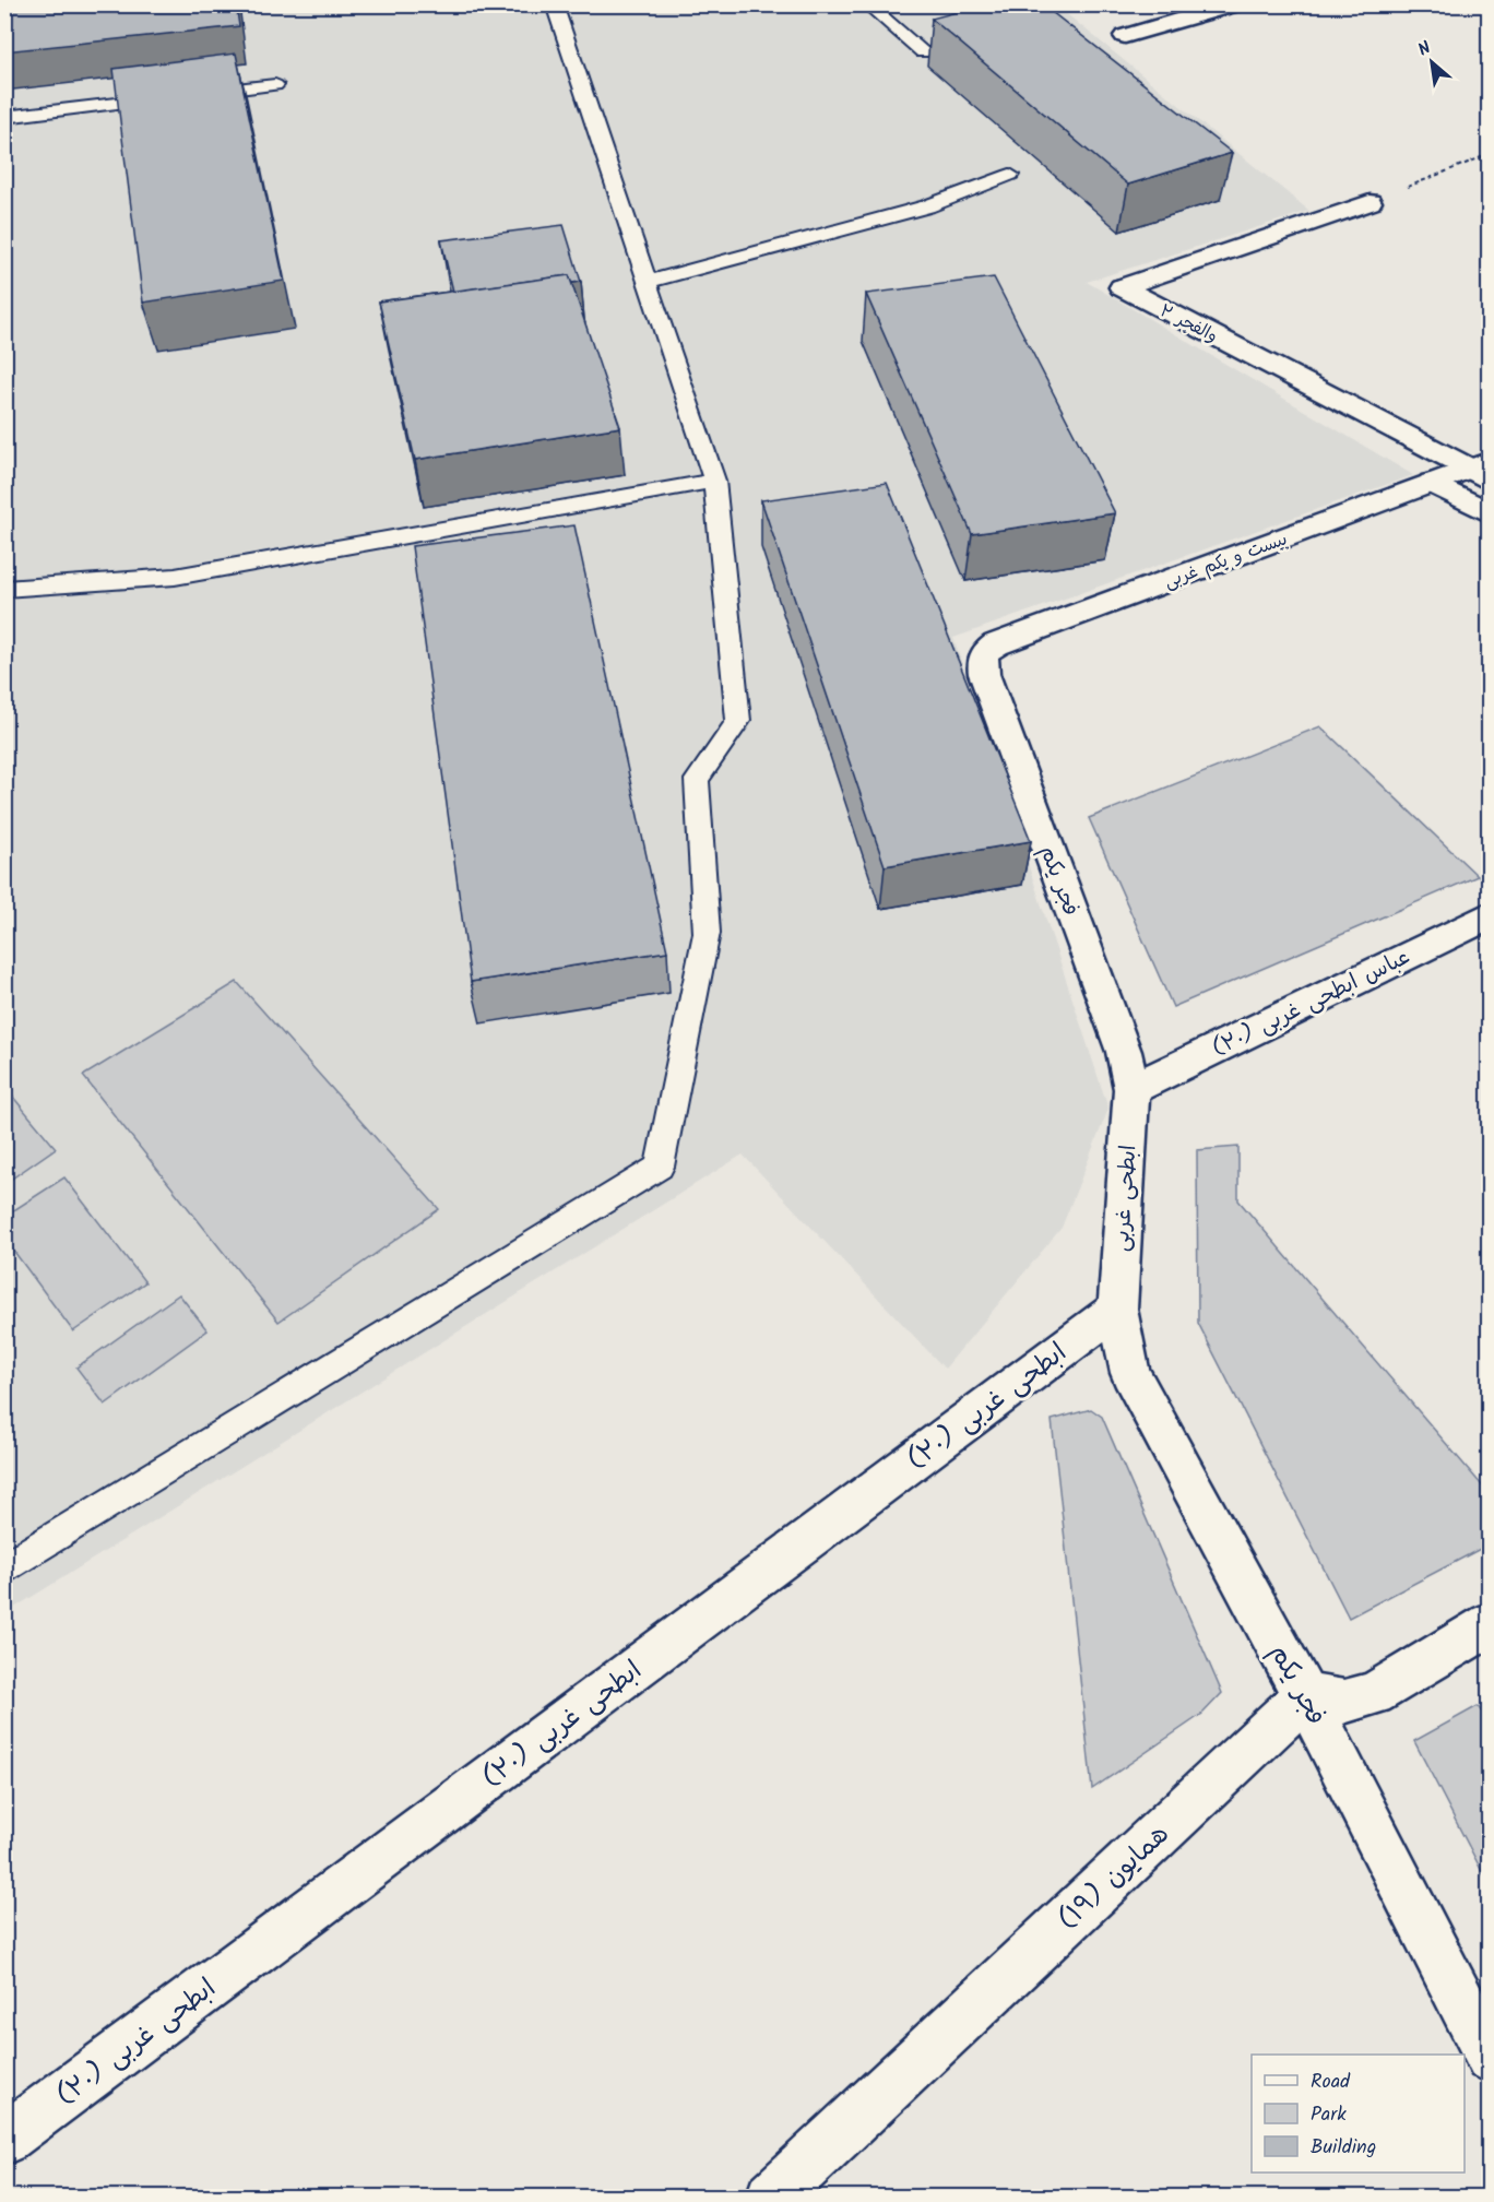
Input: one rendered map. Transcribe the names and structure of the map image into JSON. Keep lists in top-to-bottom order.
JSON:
{
  "streets": {
    "street": [
      "والفجر ۲",
      "بیست و یکم غربی",
      "فجر یکم",
      "عباس ابطحی غربی (۲۰)",
      "ابطحی غربی",
      "ابطحی غربی (۲۰)",
      "همایون (۱۹)"
    ]
  },
  "crossings": [
    ["والفجر ۲", "بیست و یکم غربی"],
    ["بیست و یکم غربی", "فجر یکم"],
    ["فجر یکم", "عباس ابطحی غربی (۲۰)"],
    ["فجر یکم", "ابطحی غربی"],
    ["فجر یکم", "ابطحی غربی (۲۰)"],
    ["فجر یکم", "همایون (۱۹)"],
    ["عباس ابطحی غربی (۲۰)", "ابطحی غربی"],
    ["ابطحی غربی", "ابطحی غربی (۲۰)"]
  ],
  "legend": ["Road", "Park", "Building"],
  "north": "top left"
}
